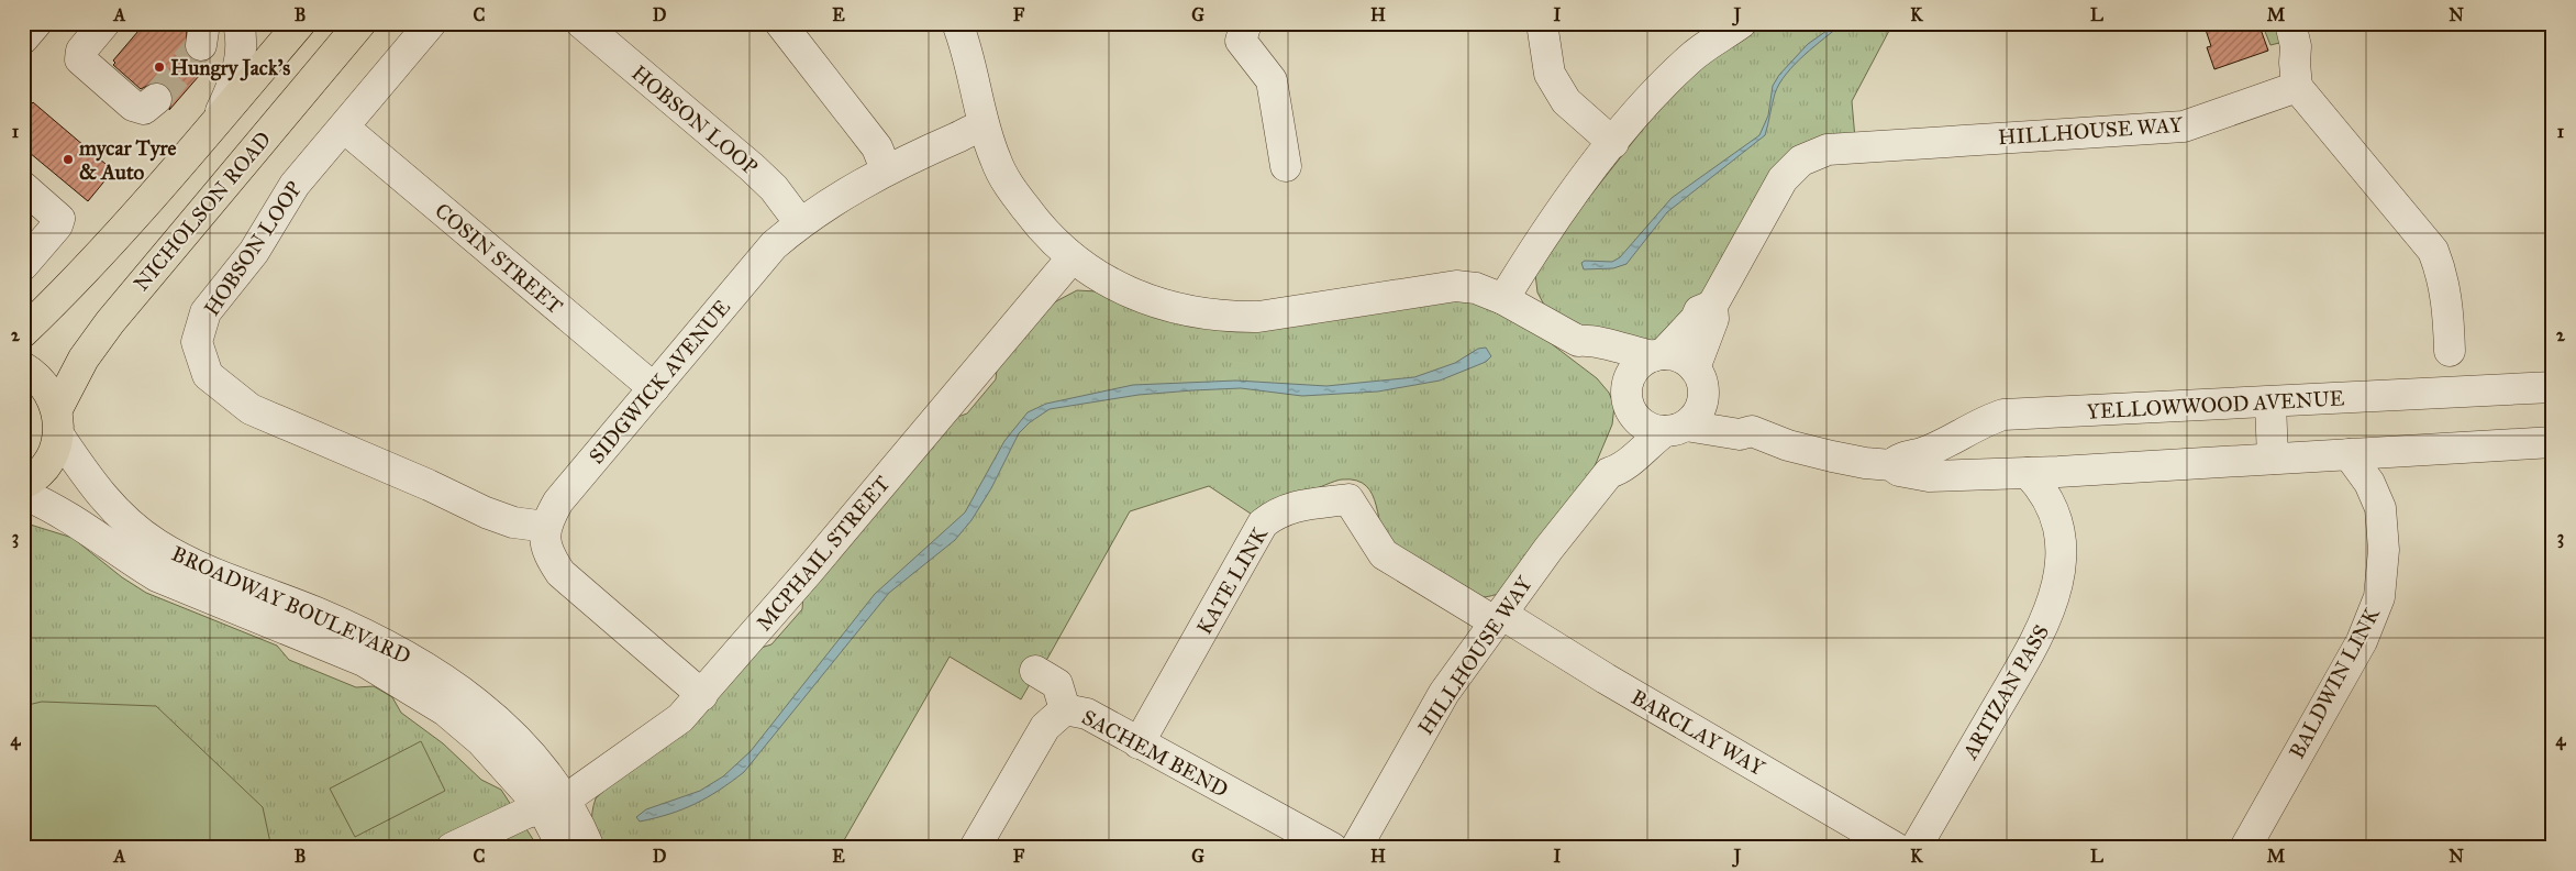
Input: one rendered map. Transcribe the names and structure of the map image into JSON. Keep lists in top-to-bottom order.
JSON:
{
  "streets": {
    "main road": ["NICHOLSON ROAD"],
    "street": [
      "HOBSON LOOP",
      "HILLHOUSE WAY",
      "COSIN STREET",
      "SIDGWICK AVENUE",
      "YELLOWWOOD AVENUE",
      "MCPHAIL STREET",
      "KATE LINK",
      "BROADWAY BOULEVARD",
      "BALDWIN LINK",
      "ARTIZAN PASS",
      "BARCLAY WAY",
      "SACHEM BEND"
    ]
  },
  "crossings": [
    ["HOBSON LOOP", "COSIN STREET"],
    ["HOBSON LOOP", "SIDGWICK AVENUE"],
    ["HILLHOUSE WAY", "KATE LINK"],
    ["HILLHOUSE WAY", "BARCLAY WAY"],
    ["NICHOLSON ROAD", "BROADWAY BOULEVARD"],
    ["COSIN STREET", "SIDGWICK AVENUE"],
    ["MCPHAIL STREET", "BROADWAY BOULEVARD"],
    ["KATE LINK", "BARCLAY WAY"],
    ["KATE LINK", "SACHEM BEND"]
  ],
  "places": ["Hungry Jack's", "mycar Tyre & Auto"],
  "grid": {
    "columns": [
      "A",
      "B",
      "C",
      "D",
      "E",
      "F",
      "G",
      "H",
      "I",
      "J",
      "K",
      "L",
      "M",
      "N"
    ],
    "rows": [
      "1",
      "2",
      "3",
      "4"
    ]
  }
}
